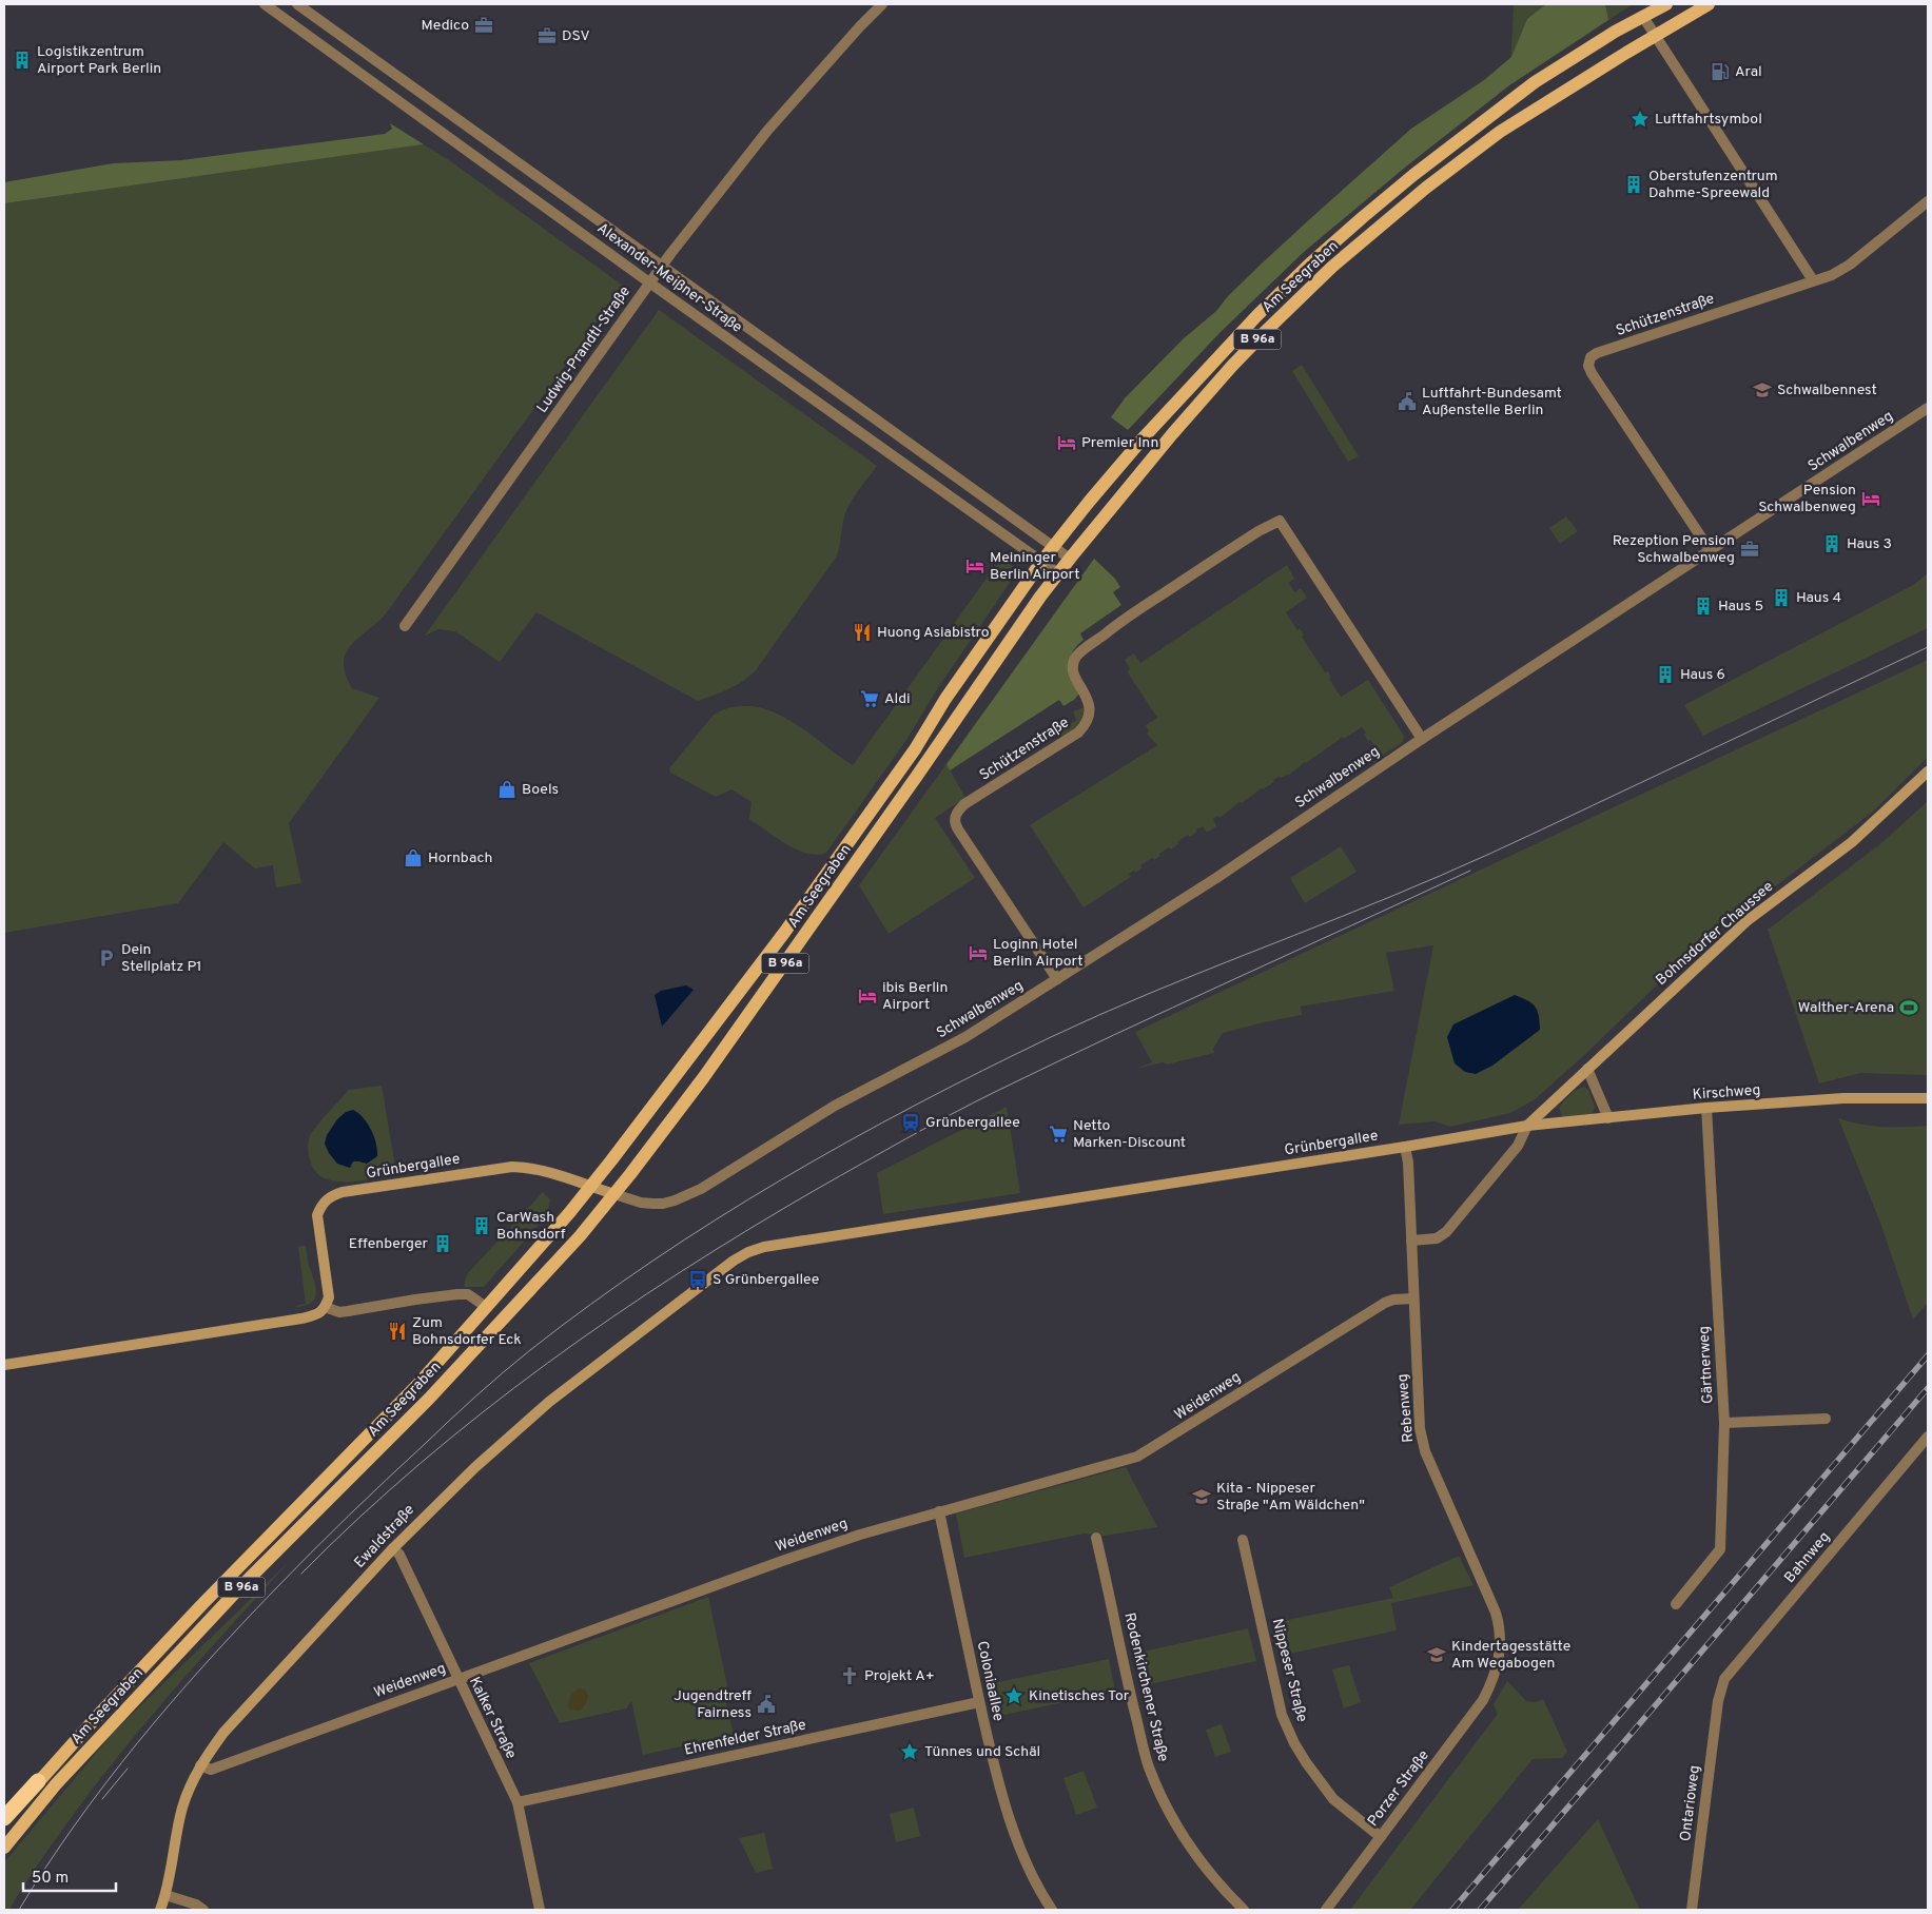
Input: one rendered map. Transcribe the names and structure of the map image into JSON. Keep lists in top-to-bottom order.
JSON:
{
  "streets": {
    "main road": ["Am Seegraben", "B 96a"],
    "street": [
      "Alexander-Meißner-Straße",
      "Schützenstraße",
      "Ludwig-Prandtl-Straße",
      "Schwalbenweg",
      "Bohnsdorfer Chaussee",
      "Kirschweg",
      "Grünbergallee",
      "Gärtnerweg",
      "Weidenweg",
      "Rebenweg",
      "Ewaldstraße",
      "Bahnweg",
      "Nippeser Straße",
      "Coloniaallee",
      "Rodenkirchener Straße",
      "Kalker Straße",
      "Ehrenfelder Straße",
      "Porzer Straße",
      "Ontarioweg"
    ]
  },
  "crossings": [
    ["Am Seegraben", "Alexander-Meißner-Straße"],
    ["Am Seegraben", "Schwalbenweg"],
    ["Am Seegraben", "Grünbergallee"],
    ["Alexander-Meißner-Straße", "Ludwig-Prandtl-Straße"],
    ["Schützenstraße", "Schwalbenweg"],
    ["Schwalbenweg", "Grünbergallee"],
    ["Bohnsdorfer Chaussee", "Kirschweg"],
    ["Kirschweg", "Grünbergallee"],
    ["Kirschweg", "Gärtnerweg"],
    ["Kirschweg", "Rebenweg"],
    ["Grünbergallee", "Rebenweg"],
    ["Grünbergallee", "Ewaldstraße"],
    ["Weidenweg", "Rebenweg"],
    ["Weidenweg", "Ewaldstraße"],
    ["Weidenweg", "Coloniaallee"],
    ["Weidenweg", "Kalker Straße"],
    ["Rebenweg", "Porzer Straße"],
    ["Ewaldstraße", "Kalker Straße"],
    ["Bahnweg", "Ontarioweg"],
    ["Nippeser Straße", "Porzer Straße"],
    ["Coloniaallee", "Ehrenfelder Straße"],
    ["Kalker Straße", "Ehrenfelder Straße"]
  ],
  "places": {
    "office": ["Medico", "DSV", "Rezeption Pension Schwalbenweg"],
    "building": [
      "Logistikzentrum Airport Park Berlin",
      "Oberstufenzentrum Dahme-Spreewald",
      "Haus 3",
      "Haus 4",
      "Haus 5",
      "Haus 6",
      "CarWash Bohnsdorf",
      "Effenberger"
    ],
    "fuel station": ["Aral"],
    "place": ["Luftfahrtsymbol", "Kinetisches Tor", "Tünnes und Schäl"],
    "school or university": ["Schwalbennest", "Kita - Nippeser Straße \"Am Wäldchen\"", "Kindertagesstätte Am Wegabogen"],
    "public building": ["Luftfahrt-Bundesamt Außenstelle Berlin", "Jugendtreff Fairness"],
    "hotel": [
      "Premier Inn",
      "Pension Schwalbenweg",
      "Meininger Berlin Airport",
      "Loginn Hotel Berlin Airport",
      "ibis Berlin Airport"
    ],
    "restaurant": ["Huong Asiabistro", "Zum Bohnsdorfer Eck"],
    "supermarket": ["Aldi", "Netto Marken-Discount"],
    "shop": ["Boels", "Hornbach"],
    "parking": ["Dein Stellplatz P1"],
    "sports": ["Walther-Arena"],
    "station": ["Grünbergallee"],
    "bus stop": ["S Grünbergallee"],
    "church": ["Projekt A+"]
  },
  "scale_bar": "50 m"
}
